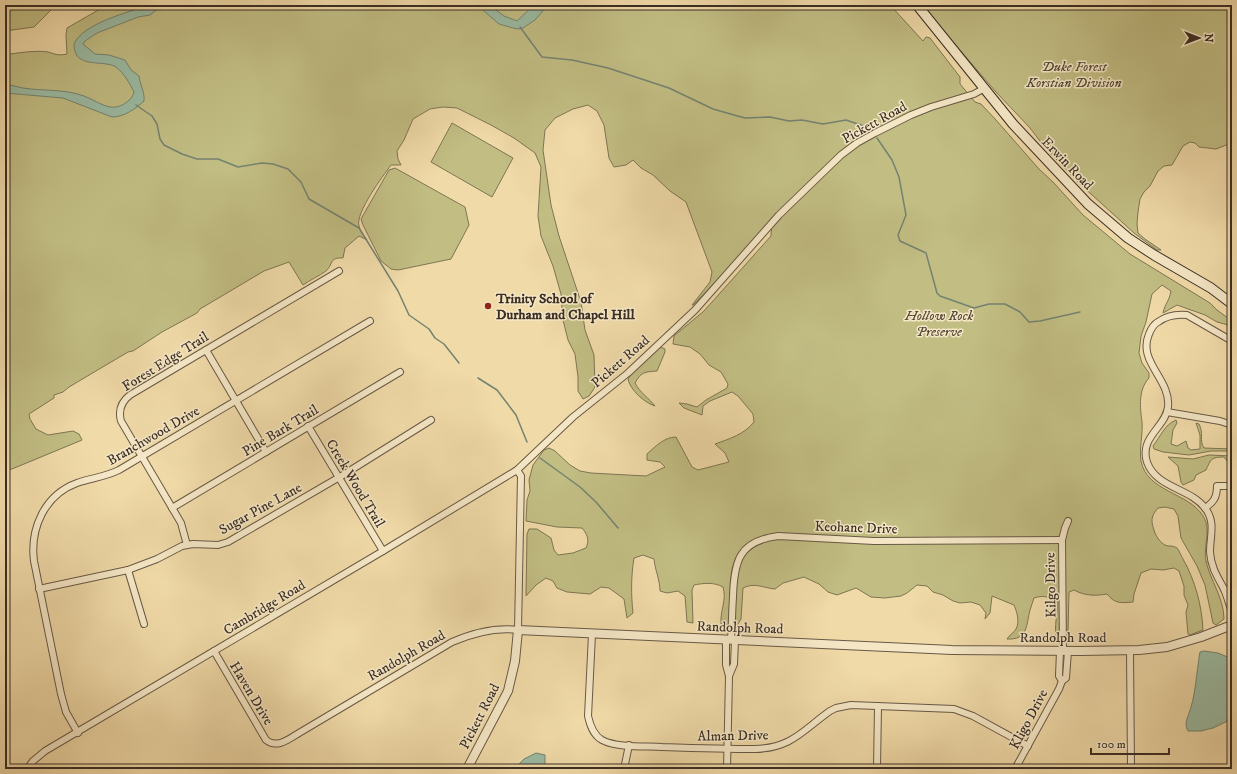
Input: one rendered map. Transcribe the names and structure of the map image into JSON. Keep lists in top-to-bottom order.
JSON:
{
  "streets": {
    "main road": ["Erwin Road"],
    "street": [
      "Pickett Road",
      "Forest Edge Trail",
      "Pine Bark Trail",
      "Branchwood Drive",
      "Creek Wood Trail",
      "Sugar Pine Lane",
      "Keohane Drive",
      "Kilgo Drive",
      "Cambridge Road",
      "Randolph Road",
      "Haven Drive",
      "Kligo Drive",
      "Alman Drive"
    ]
  },
  "crossings": [
    ["Pickett Road", "Erwin Road"],
    ["Pickett Road", "Cambridge Road"],
    ["Pickett Road", "Randolph Road"],
    ["Forest Edge Trail", "Pine Bark Trail"],
    ["Forest Edge Trail", "Branchwood Drive"],
    ["Forest Edge Trail", "Sugar Pine Lane"],
    ["Pine Bark Trail", "Creek Wood Trail"],
    ["Branchwood Drive", "Sugar Pine Lane"],
    ["Branchwood Drive", "Cambridge Road"],
    ["Creek Wood Trail", "Sugar Pine Lane"],
    ["Creek Wood Trail", "Cambridge Road"],
    ["Keohane Drive", "Kilgo Drive"],
    ["Keohane Drive", "Randolph Road"],
    ["Keohane Drive", "Alman Drive"],
    ["Kilgo Drive", "Randolph Road"],
    ["Kilgo Drive", "Kligo Drive"],
    ["Cambridge Road", "Haven Drive"],
    ["Randolph Road", "Haven Drive"],
    ["Randolph Road", "Kligo Drive"],
    ["Randolph Road", "Alman Drive"],
    ["Kligo Drive", "Alman Drive"]
  ],
  "parks": ["Duke Forest Korstian Division", "Hollow Rock Preserve"],
  "places": ["Trinity School of Durham and Chapel Hill"],
  "scale_bar": "100 m",
  "north": "right"
}
